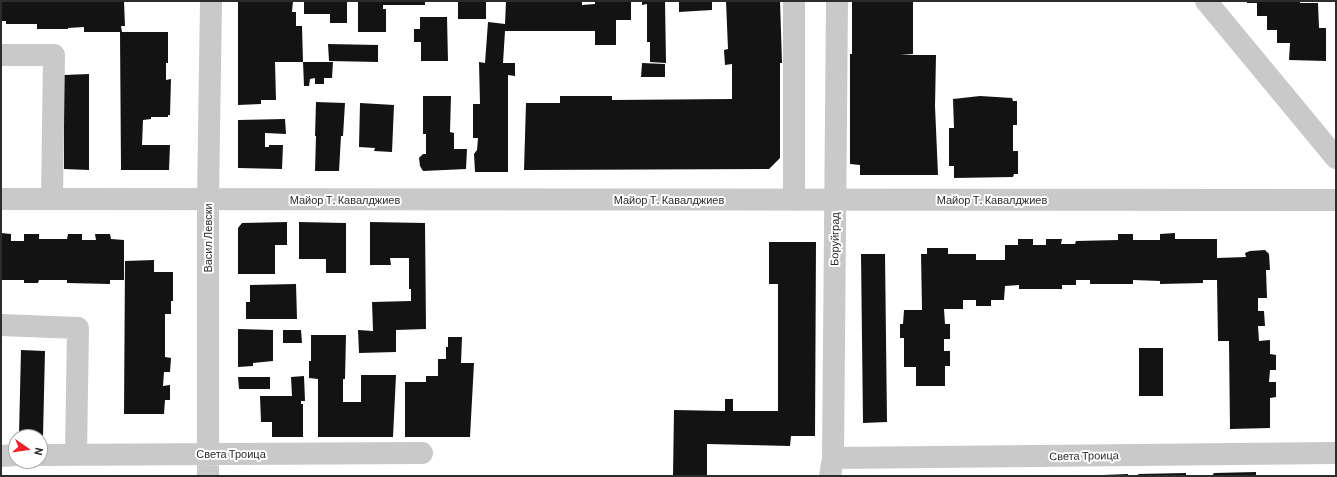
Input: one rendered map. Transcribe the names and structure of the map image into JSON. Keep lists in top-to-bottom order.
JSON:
{
  "streets": {
    "street": [
      "Майор Т. Кавалджиев",
      "Васил Левски",
      "Боруйград",
      "Света Троица"
    ]
  },
  "crossings": [
    ["Майор Т. Кавалджиев", "Васил Левски"],
    ["Майор Т. Кавалджиев", "Боруйград"],
    ["Васил Левски", "Света Троица"],
    ["Боруйград", "Света Троица"]
  ],
  "north": "right"
}
